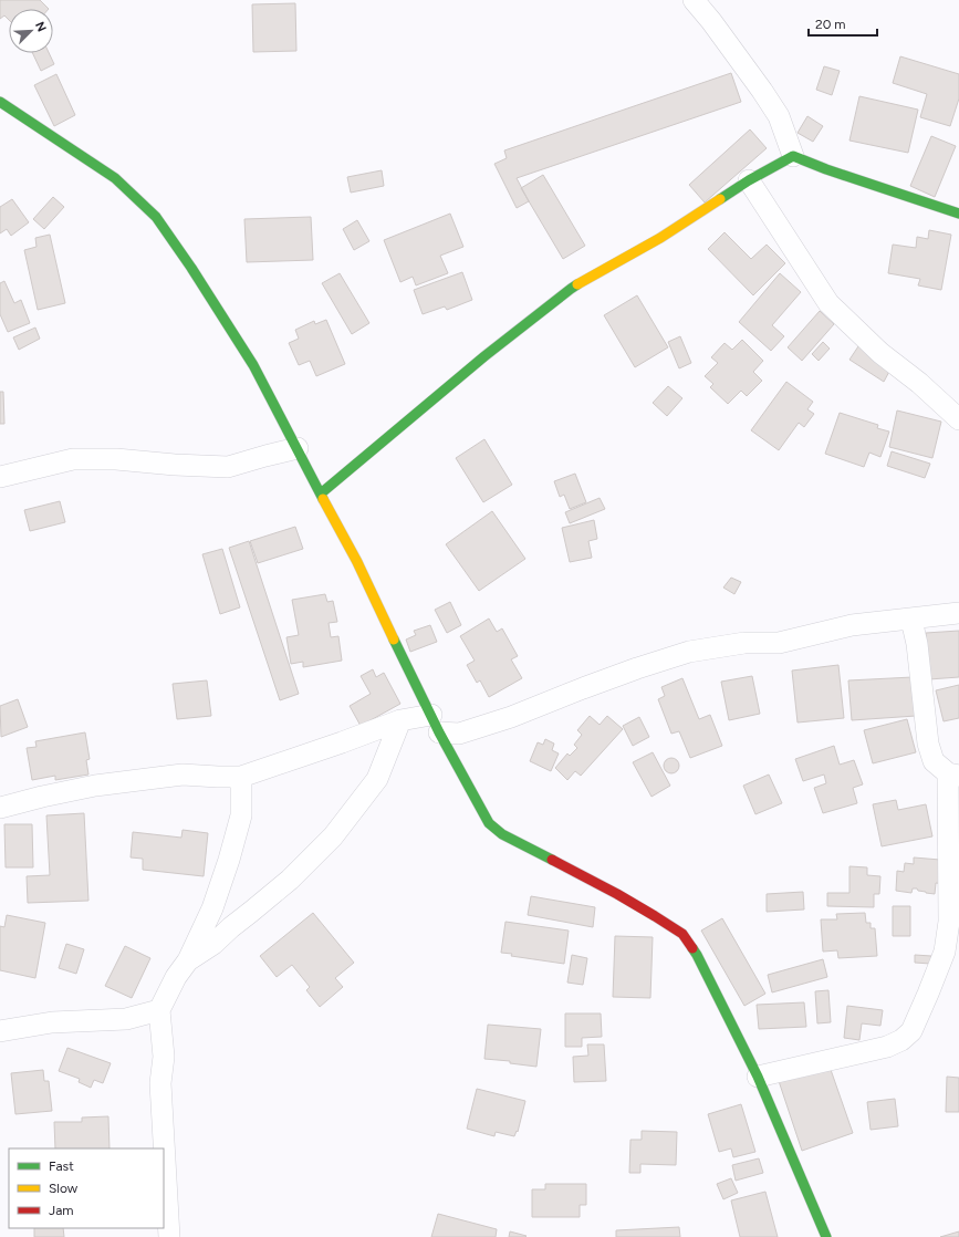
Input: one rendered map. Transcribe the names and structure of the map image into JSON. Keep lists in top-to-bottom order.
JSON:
{
  "legend": ["Fast", "Slow", "Jam"],
  "scale_bar": "20 m",
  "north": "top right"
}
